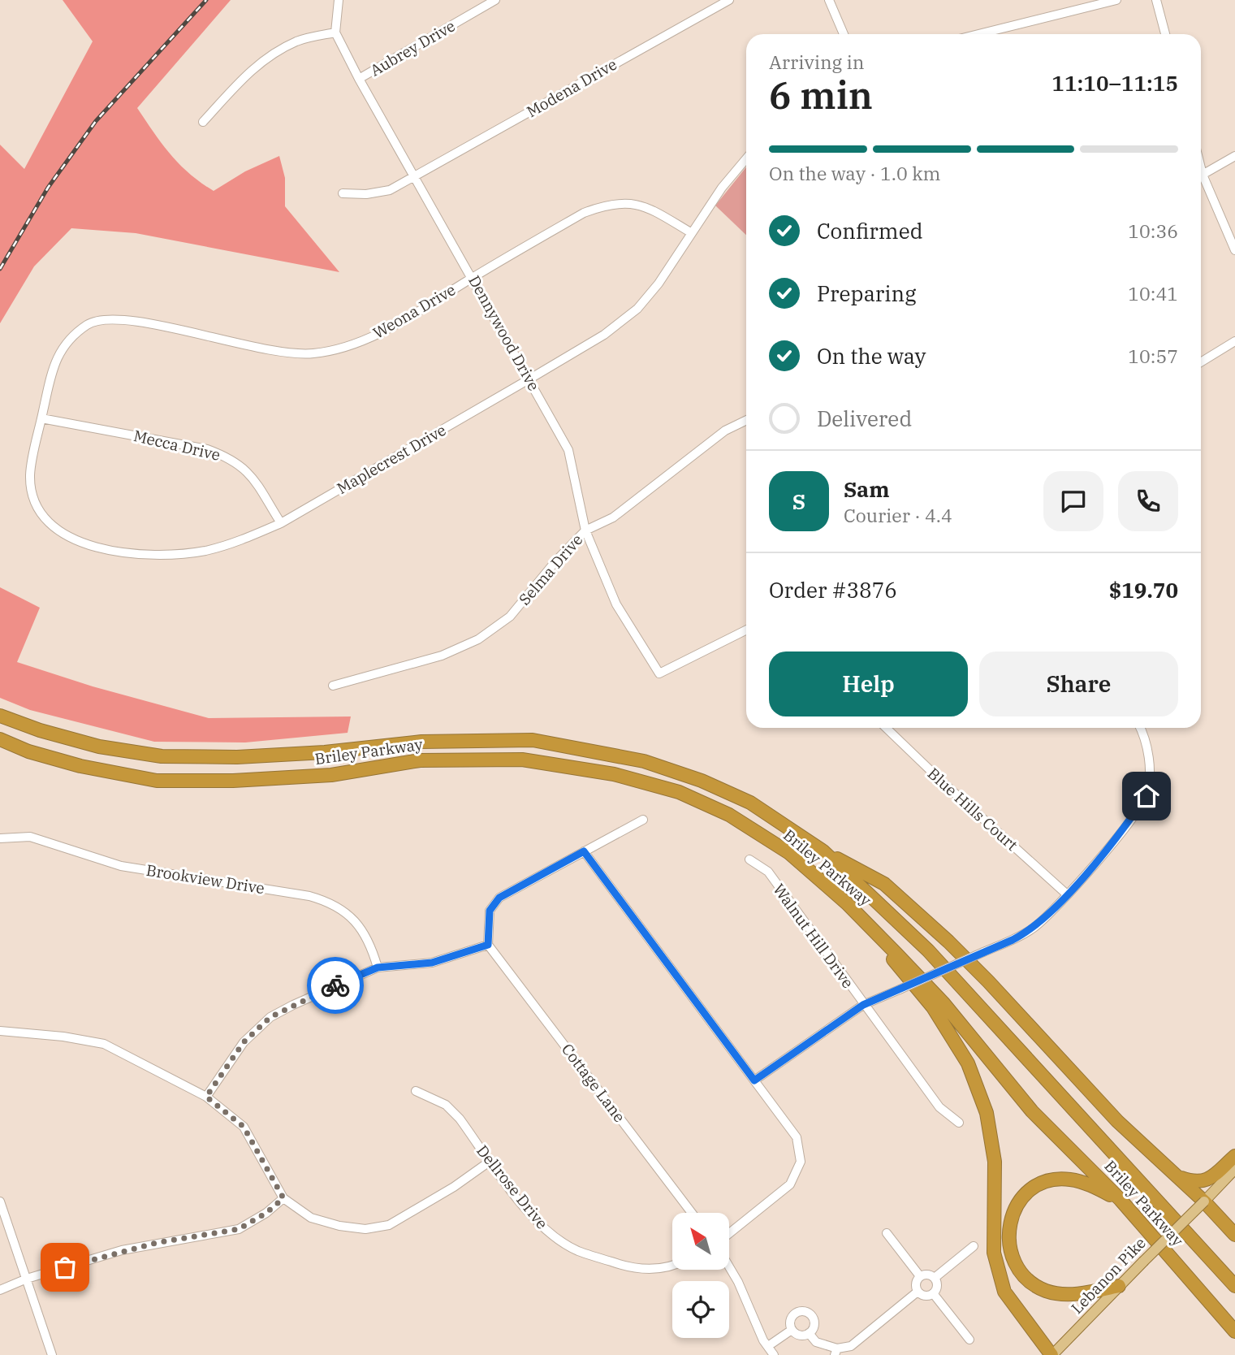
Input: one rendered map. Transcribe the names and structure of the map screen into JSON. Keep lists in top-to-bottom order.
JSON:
{
  "streets": {
    "highway": ["Briley Parkway"],
    "main road": ["Lebanon Pike"],
    "street": [
      "Aubrey Drive",
      "Modena Drive",
      "Weona Drive",
      "Dennywood Drive",
      "Mecca Drive",
      "Maplecrest Drive",
      "Selma Drive",
      "Blue Hills Court",
      "Brookview Drive",
      "Walnut Hill Drive",
      "Cottage Lane",
      "Dellrose Drive"
    ]
  },
  "crossings": [
    ["Aubrey Drive", "Dennywood Drive"],
    ["Modena Drive", "Dennywood Drive"],
    ["Weona Drive", "Dennywood Drive"],
    ["Weona Drive", "Mecca Drive"],
    ["Weona Drive", "Maplecrest Drive"],
    ["Dennywood Drive", "Maplecrest Drive"],
    ["Dennywood Drive", "Selma Drive"],
    ["Mecca Drive", "Maplecrest Drive"]
  ],
  "north": "top left",
  "page": {
    "heading": ["6 min", "Arriving in", "11:10–11:15"],
    "panel": [
      "Sam",
      "Courier · 4.4",
      "Order #3876",
      "$19.70"
    ],
    "bar": "On the way · 1.0 km",
    "list": [
      ["Confirmed", "10:36"],
      ["Preparing", "10:41"],
      ["On the way", "10:57"],
      "Delivered"
    ],
    "round": "S",
    "buttons": ["Help", "Share"]
  }
}
